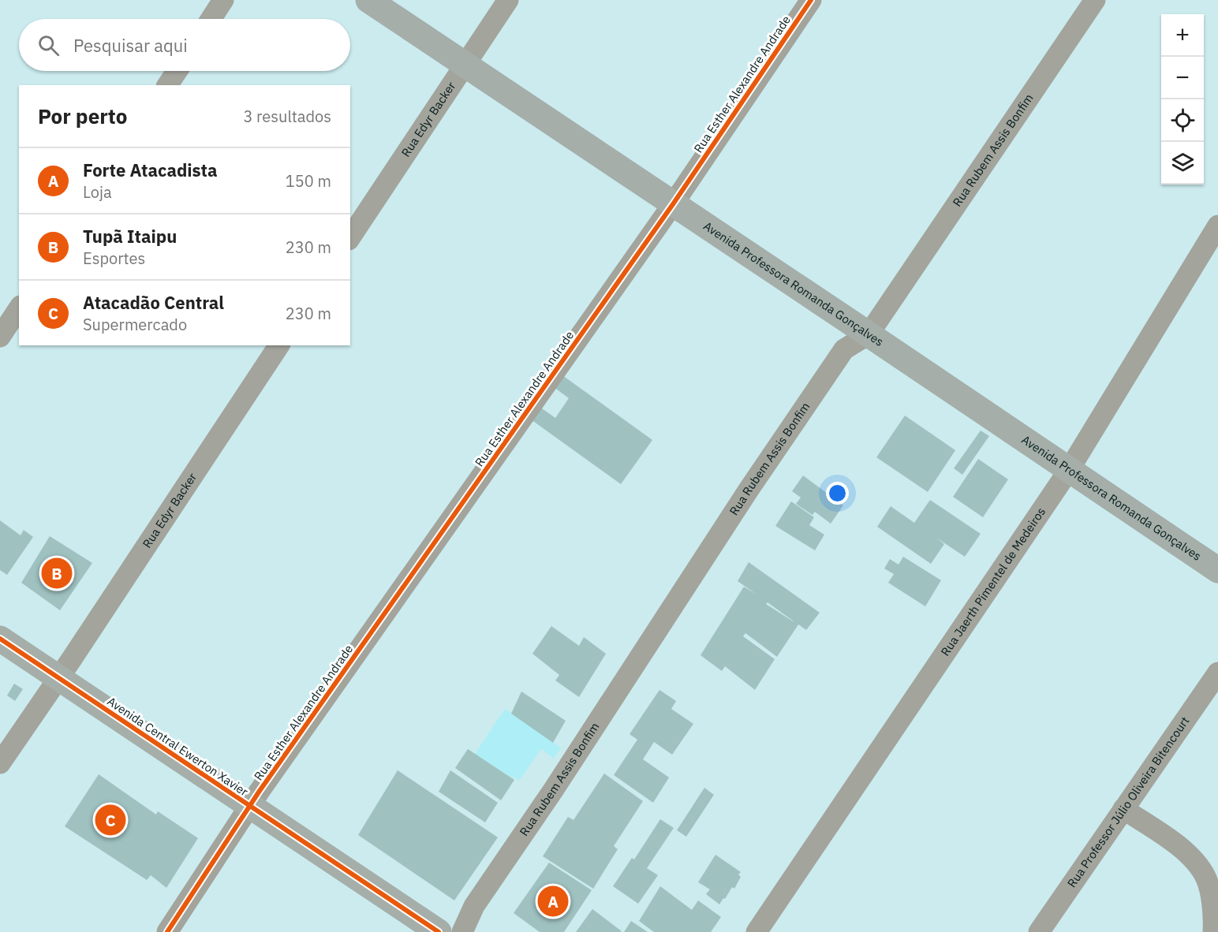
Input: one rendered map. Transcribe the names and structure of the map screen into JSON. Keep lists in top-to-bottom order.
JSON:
{
  "streets": {
    "street": [
      "Rua Esther Alexandre Andrade",
      "Rua Edyr Backer",
      "Rua Rubem Assis Bonfim",
      "Avenida Professora Romanda Gonçalves",
      "Rua Jaerth Pimentel de Medeiros",
      "Avenida Central Ewerton Xavier",
      "Rua Professor Júlio Oliveira Bitencourt"
    ]
  },
  "crossings": [
    ["Rua Esther Alexandre Andrade", "Avenida Professora Romanda Gonçalves"],
    ["Rua Esther Alexandre Andrade", "Avenida Central Ewerton Xavier"],
    ["Rua Edyr Backer", "Avenida Professora Romanda Gonçalves"],
    ["Rua Edyr Backer", "Avenida Central Ewerton Xavier"],
    ["Rua Rubem Assis Bonfim", "Avenida Professora Romanda Gonçalves"],
    ["Avenida Professora Romanda Gonçalves", "Rua Jaerth Pimentel de Medeiros"]
  ],
  "page": {
    "map_buttons": ["+", "−"],
    "search": "Pesquisar aqui",
    "heading": ["Por perto", "3 resultados"],
    "list": [
      {
        "mark": "A",
        "name": "Forte Atacadista",
        "note": "Loja",
        "value": "150 m"
      },
      {
        "mark": "B",
        "name": "Tupã Itaipu",
        "note": "Esportes",
        "value": "230 m"
      },
      {
        "mark": "C",
        "name": "Atacadão Central",
        "note": "Supermercado",
        "value": "230 m"
      }
    ],
    "pins": ["B", "C", "A"]
  }
}
